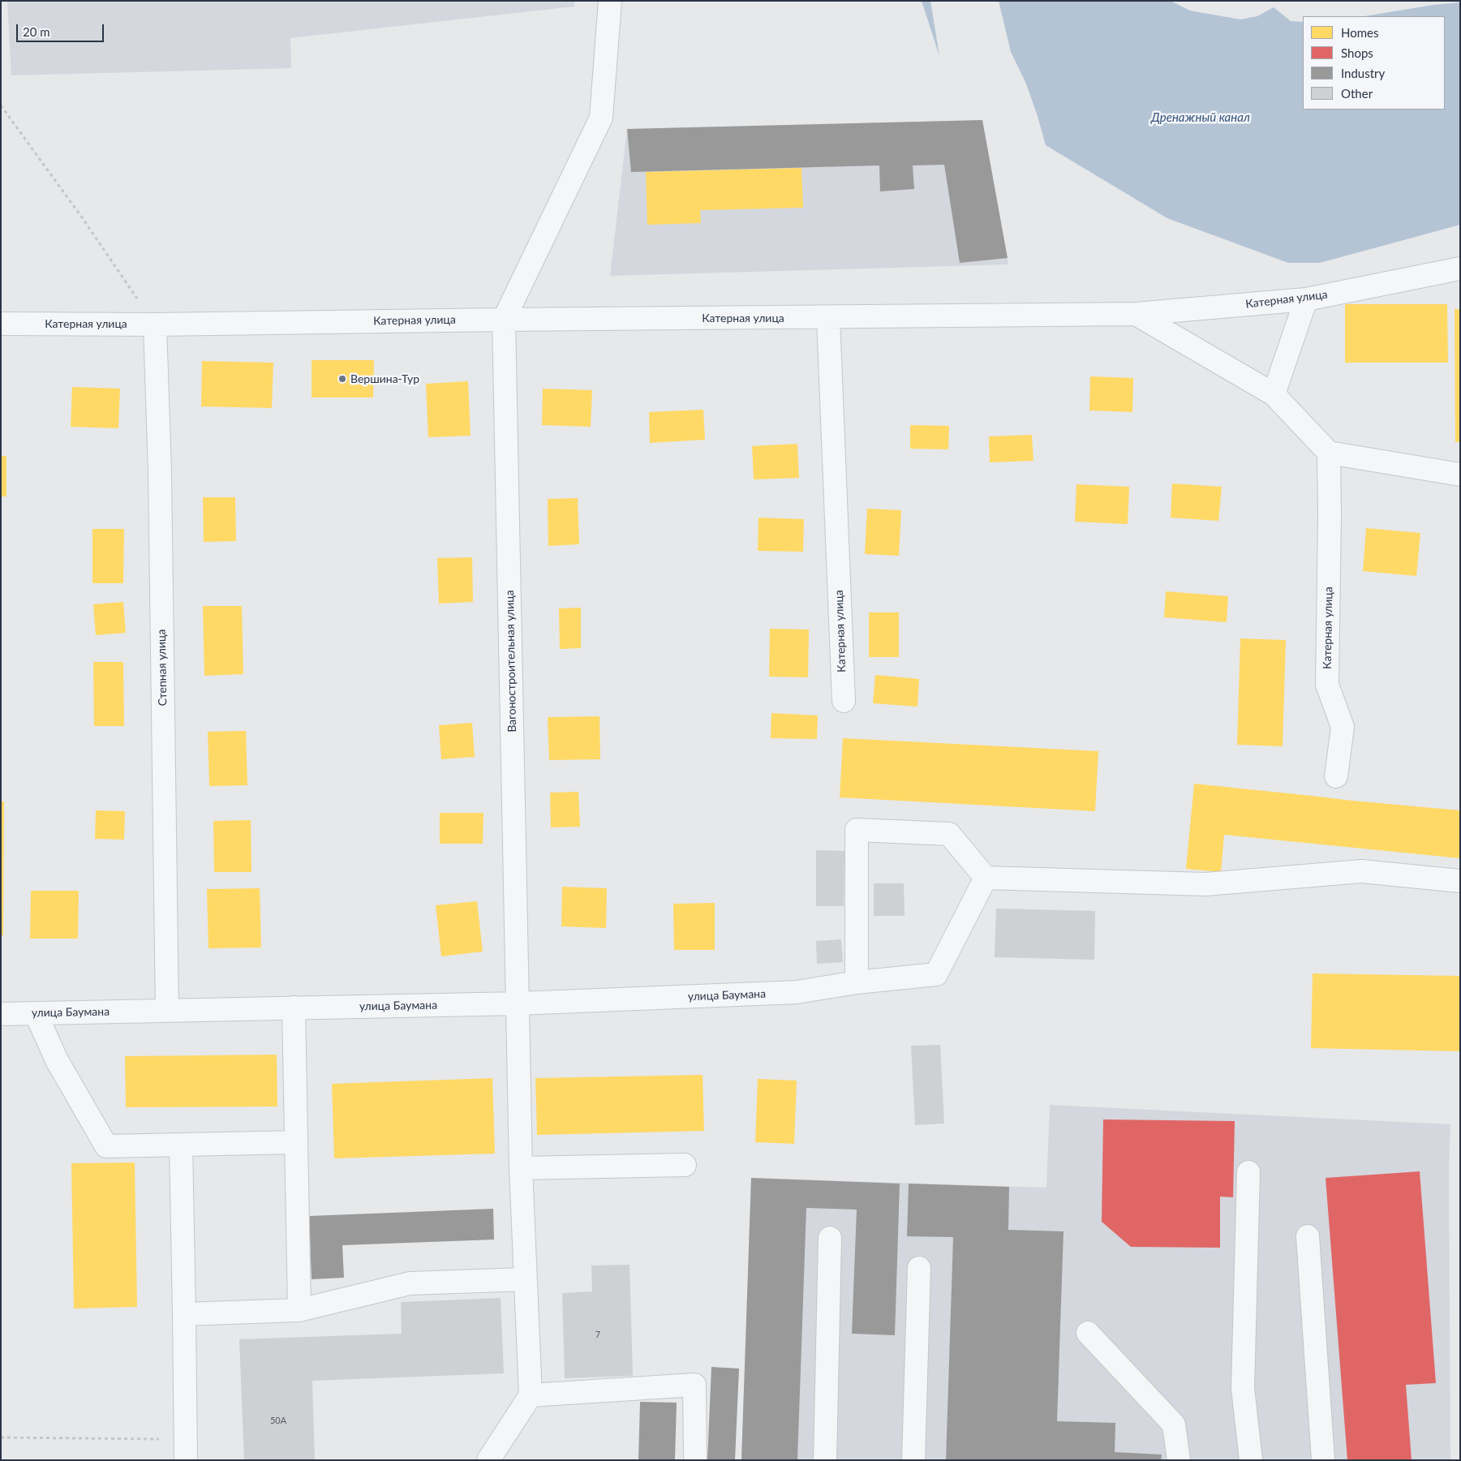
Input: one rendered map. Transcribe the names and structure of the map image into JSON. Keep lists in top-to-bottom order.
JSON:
{
  "streets": {
    "street": [
      "Катерная улица",
      "Вагоностроительная улица",
      "Степная улица",
      "улица Баумана"
    ]
  },
  "crossings": [
    ["Катерная улица", "Вагоностроительная улица"],
    ["Катерная улица", "Степная улица"],
    ["Вагоностроительная улица", "улица Баумана"],
    ["Степная улица", "улица Баумана"]
  ],
  "water": ["Дренажный канал"],
  "places": ["Вершина-Тур"],
  "house_numbers": ["7", "50А"],
  "legend": [
    "Homes",
    "Shops",
    "Industry",
    "Other"
  ],
  "scale_bar": "20 m"
}
